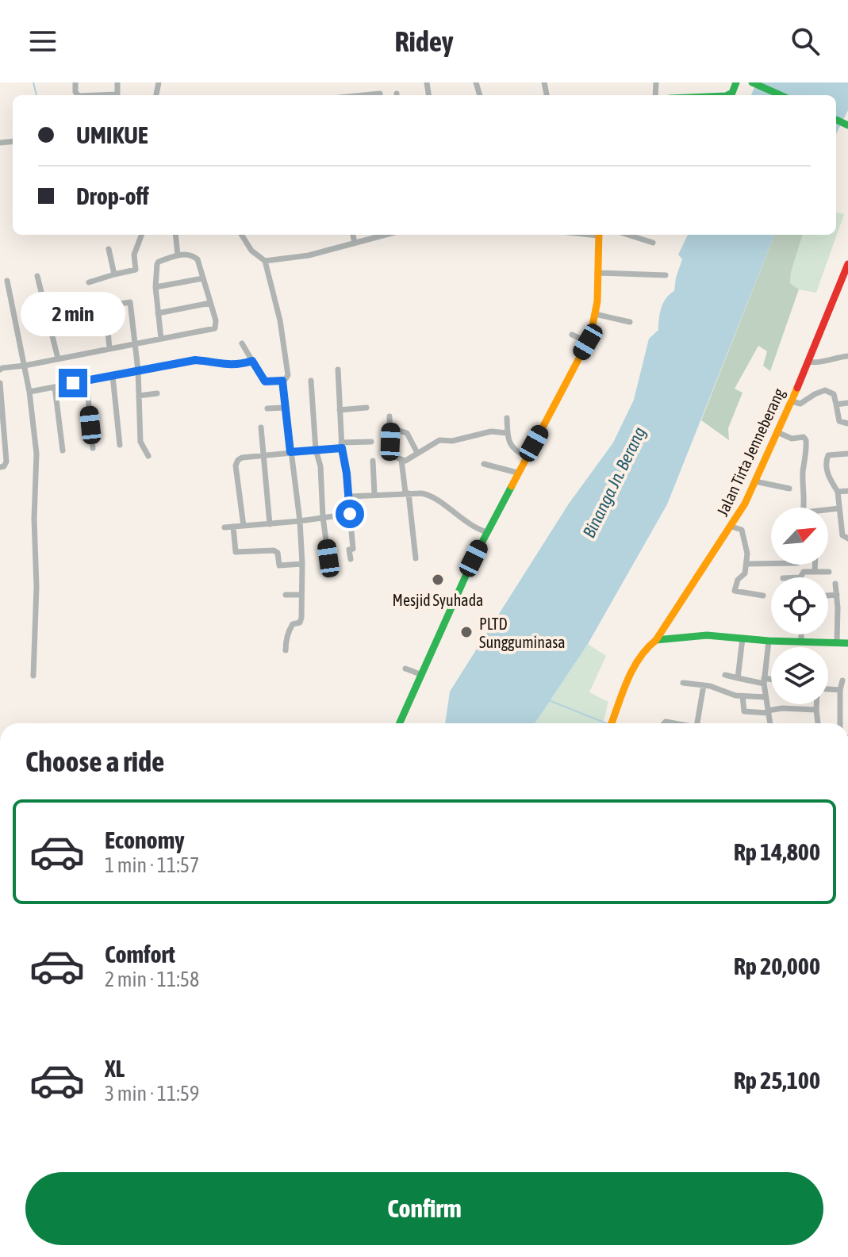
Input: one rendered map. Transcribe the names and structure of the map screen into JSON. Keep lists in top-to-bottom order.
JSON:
{
  "streets": {
    "main road": ["Jalan Tirta Jenneberang"]
  },
  "water": ["Binanga Jn. Berang"],
  "places": ["Mesjid Syuhada", "PLTD Sungguminasa"],
  "north": "top right",
  "page": {
    "header": "Ridey",
    "banner": ["UMIKUE", "Drop-off"],
    "bubble": "2 min",
    "heading": "Choose a ride",
    "list": [
      {
        "name": "Economy",
        "note": "1 min · 11:57",
        "value": "Rp 14,800"
      },
      {
        "name": "Comfort",
        "note": "2 min · 11:58",
        "value": "Rp 20,000"
      },
      {
        "name": "XL",
        "note": "3 min · 11:59",
        "value": "Rp 25,100"
      }
    ],
    "buttons": "Confirm"
  }
}
